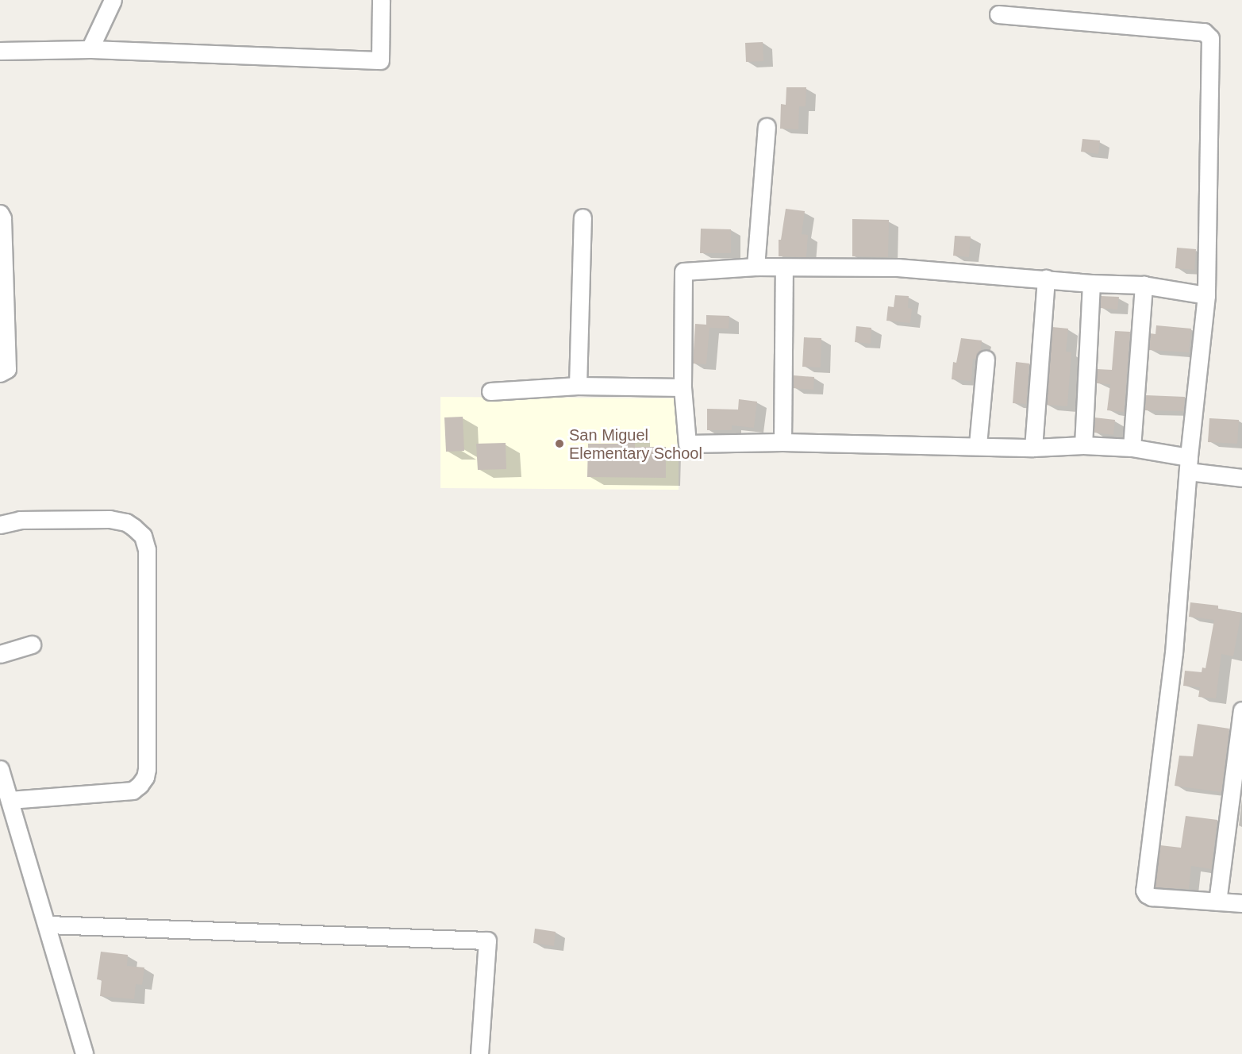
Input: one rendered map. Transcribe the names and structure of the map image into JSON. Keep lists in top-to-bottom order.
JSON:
{
  "places": ["San Miguel Elementary School"]
}
